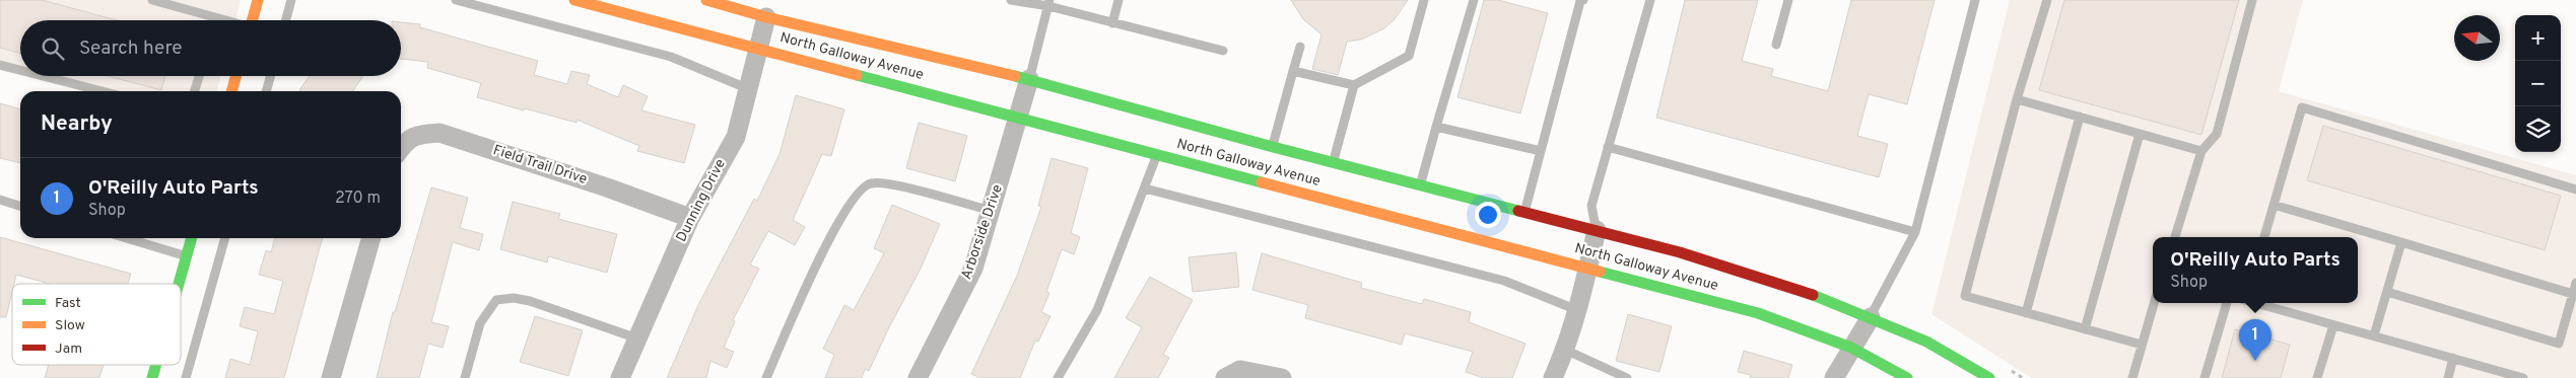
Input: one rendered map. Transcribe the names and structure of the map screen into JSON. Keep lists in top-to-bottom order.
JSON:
{
  "streets": {
    "main road": ["North Galloway Avenue"],
    "street": ["Field Trail Drive", "Dunning Drive", "Arborside Drive"]
  },
  "crossings": [
    ["North Galloway Avenue", "Dunning Drive"],
    ["North Galloway Avenue", "Arborside Drive"],
    ["Field Trail Drive", "Dunning Drive"]
  ],
  "legend": ["Fast", "Slow", "Jam"],
  "north": "left",
  "page": {
    "map_buttons": ["+", "−"],
    "search": "Search here",
    "heading": "Nearby",
    "list": [
      {
        "mark": "1",
        "name": "O'Reilly Auto Parts",
        "note": "Shop",
        "value": "270 m"
      }
    ],
    "popup": ["O'Reilly Auto Parts", "Shop"],
    "pins": "1"
  }
}
